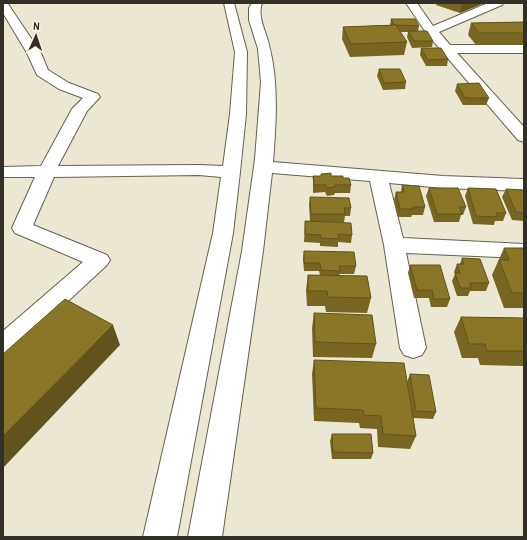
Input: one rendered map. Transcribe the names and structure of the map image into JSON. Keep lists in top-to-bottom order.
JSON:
{
  "north": "top"
}
